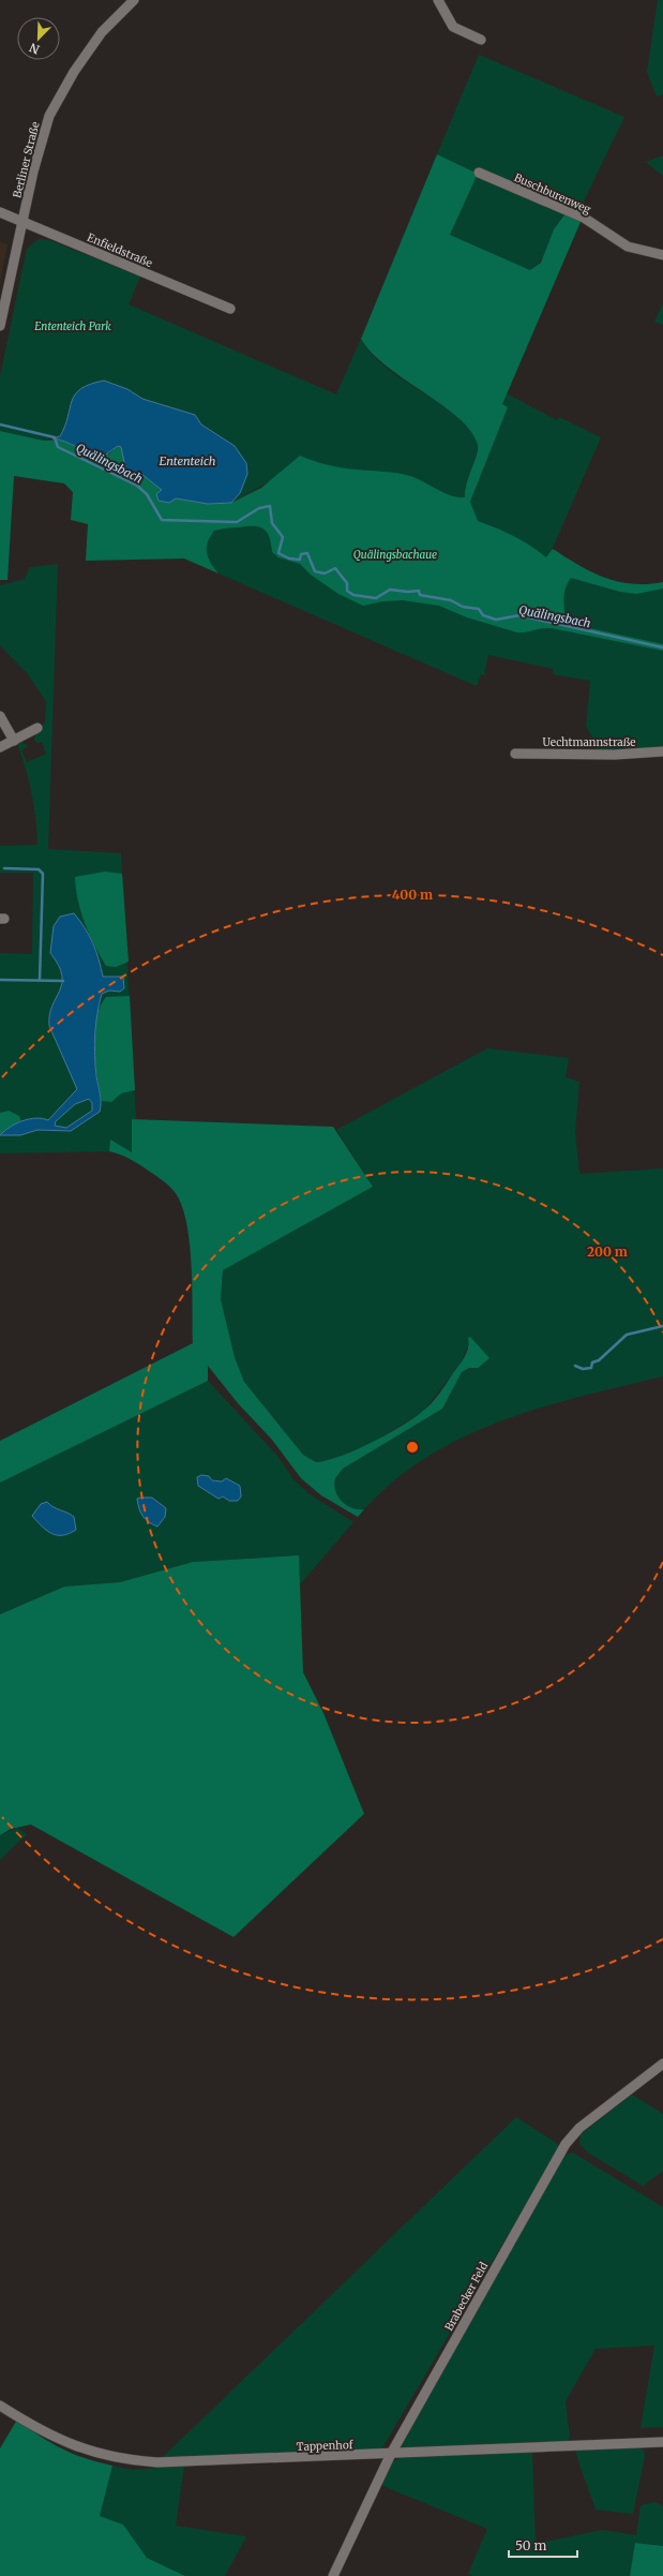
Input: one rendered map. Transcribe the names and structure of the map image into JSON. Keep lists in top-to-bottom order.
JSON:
{
  "streets": {
    "street": [
      "Berliner Straße",
      "Buschburenweg",
      "Enfieldstraße",
      "Uechtmannstraße",
      "Brabecker Feld",
      "Tappenhof"
    ]
  },
  "crossings": [
    ["Berliner Straße", "Enfieldstraße"],
    ["Brabecker Feld", "Tappenhof"]
  ],
  "water": ["Ententeich", "Quälingsbach"],
  "parks": ["Ententeich Park", "Quälingsbachaue"],
  "scale_bar": "50 m",
  "north": "bottom left",
  "rings": ["400 m", "200 m"]
}
